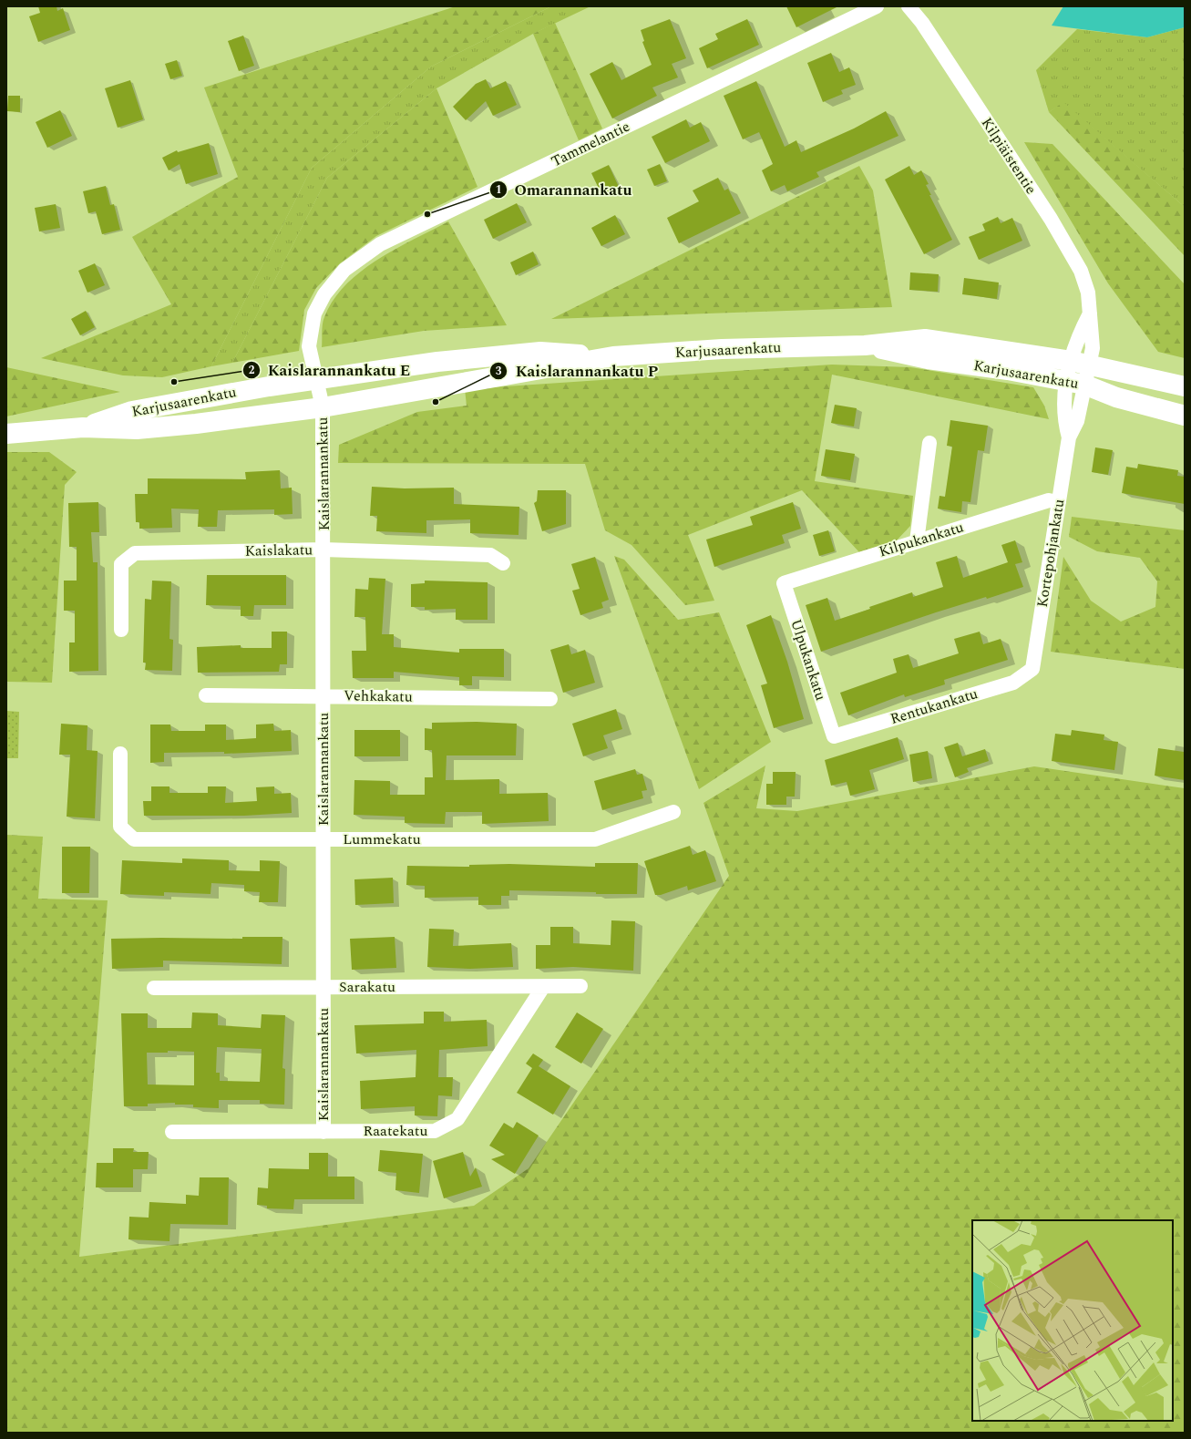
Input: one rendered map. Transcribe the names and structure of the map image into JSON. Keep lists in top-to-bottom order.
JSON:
{
  "streets": {
    "street": [
      "Tammelantie",
      "Kilpiäistentie",
      "Karjusaarenkatu",
      "Kaislarannankatu",
      "Kilpukankatu",
      "Kaislakatu",
      "Kortepohjankatu",
      "Ulpukankatu",
      "Vehkakatu",
      "Rentukankatu",
      "Lummekatu",
      "Sarakatu",
      "Raatekatu"
    ]
  },
  "crossings": [
    ["Tammelantie", "Karjusaarenkatu"],
    ["Tammelantie", "Kaislarannankatu"],
    ["Kilpiäistentie", "Karjusaarenkatu"],
    ["Kilpiäistentie", "Kortepohjankatu"],
    ["Karjusaarenkatu", "Kaislarannankatu"],
    ["Karjusaarenkatu", "Kortepohjankatu"],
    ["Kaislarannankatu", "Kaislakatu"],
    ["Kaislarannankatu", "Vehkakatu"],
    ["Kaislarannankatu", "Lummekatu"],
    ["Kaislarannankatu", "Sarakatu"],
    ["Kaislarannankatu", "Raatekatu"],
    ["Kilpukankatu", "Kortepohjankatu"],
    ["Kilpukankatu", "Ulpukankatu"],
    ["Kortepohjankatu", "Rentukankatu"],
    ["Ulpukankatu", "Rentukankatu"],
    ["Sarakatu", "Raatekatu"]
  ],
  "places": ["Omarannankatu", "Kaislarannankatu E", "Kaislarannankatu P"]
}
